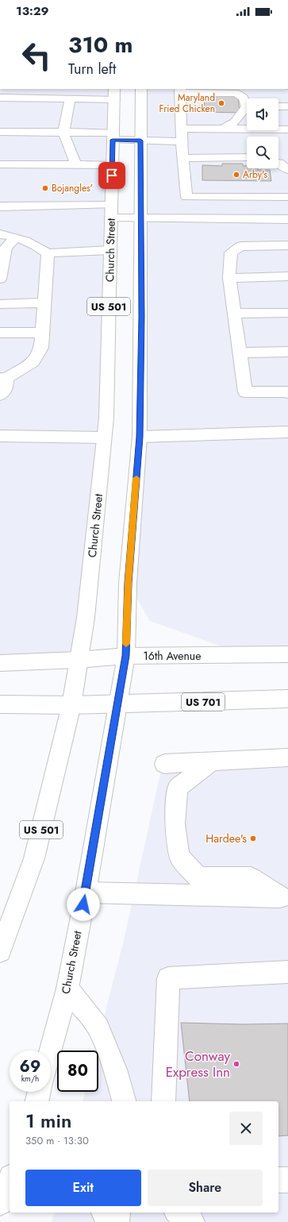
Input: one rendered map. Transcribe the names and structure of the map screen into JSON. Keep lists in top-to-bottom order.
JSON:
{
  "streets": {
    "main road": [
      "Church Street",
      "US 501",
      "16th Avenue",
      "US 701"
    ]
  },
  "crossings": [
    ["Church Street", "16th Avenue"],
    ["Church Street", "US 701"]
  ],
  "places": [
    "Maryland Fried Chicken",
    "Arby's",
    "Bojangles'",
    "Hardee's",
    "Conway Express Inn"
  ],
  "page": {
    "status": "13:29",
    "turn": ["310 m", "Turn left"],
    "speed": "69 km/h",
    "limit": "80",
    "heading": ["1 min", "350 m · 13:30"],
    "buttons": ["Exit", "Share"]
  }
}
